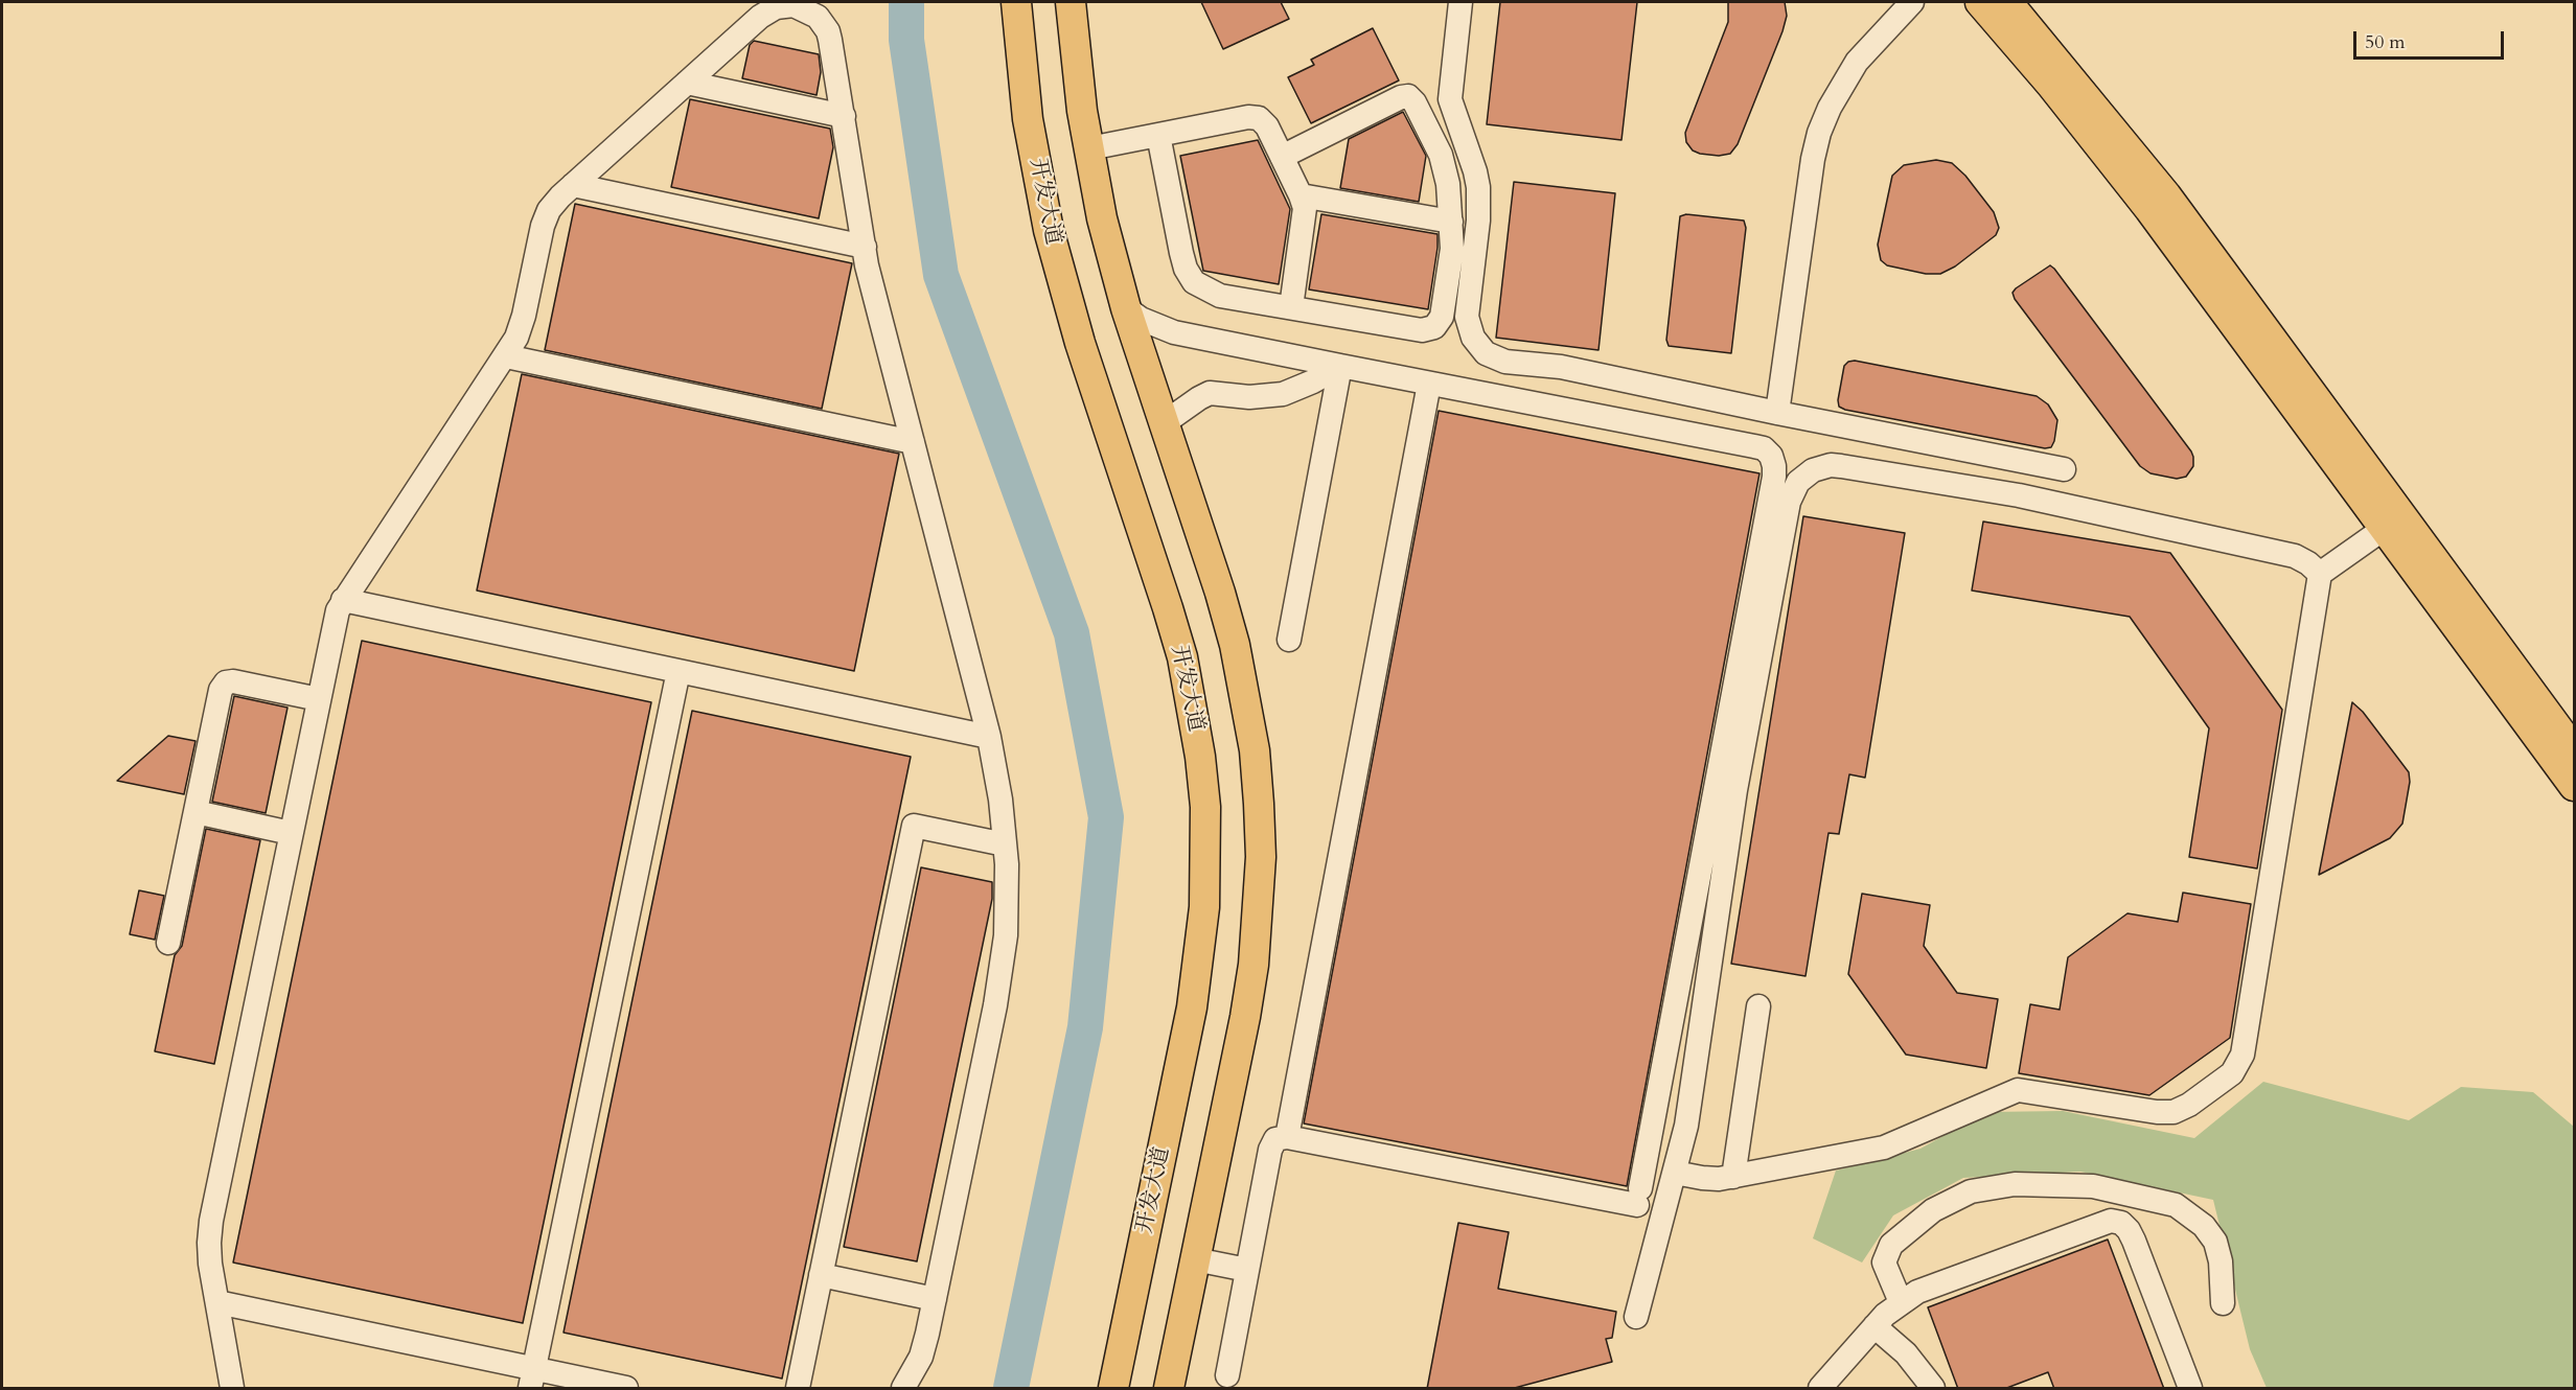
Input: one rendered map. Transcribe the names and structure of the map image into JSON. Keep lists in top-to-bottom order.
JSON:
{
  "streets": {
    "main road": ["开发大道"]
  },
  "scale_bar": "50 m"
}
